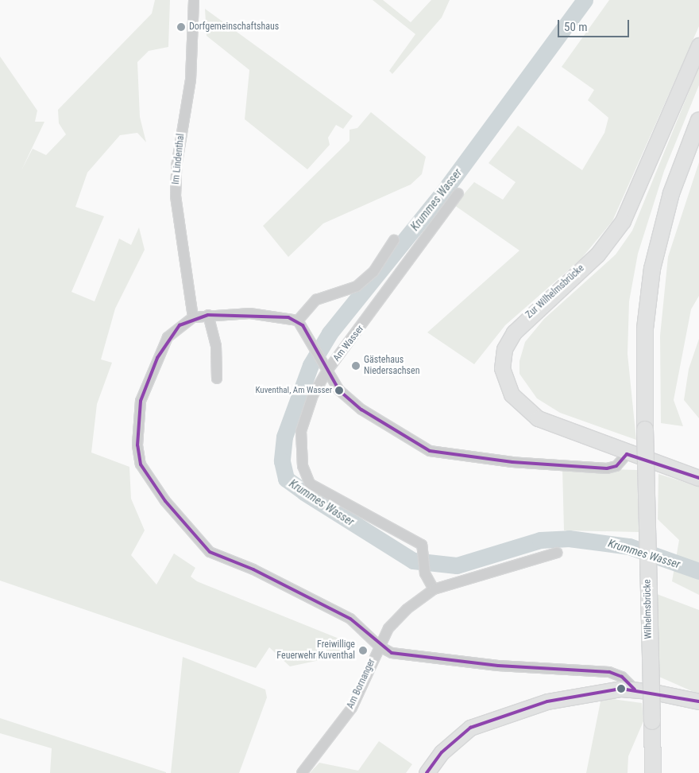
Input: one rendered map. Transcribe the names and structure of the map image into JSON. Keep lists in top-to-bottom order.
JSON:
{
  "streets": {
    "street": [
      "Im Lindenthal",
      "Zur Wilhelmsbrücke",
      "Am Wasser",
      "Wilhelmsbrücke",
      "Am Bornanger"
    ]
  },
  "crossings": [
    ["Zur Wilhelmsbrücke", "Wilhelmsbrücke"],
    ["Am Wasser", "Am Bornanger"]
  ],
  "water": ["Krummes Wasser"],
  "places": [
    "Dorfgemeinschaftshaus",
    "Gästehaus Niedersachsen",
    "Kuventhal, Am Wasser",
    "Freiwillige Feuerwehr Kuventhal"
  ],
  "scale_bar": "50 m"
}
